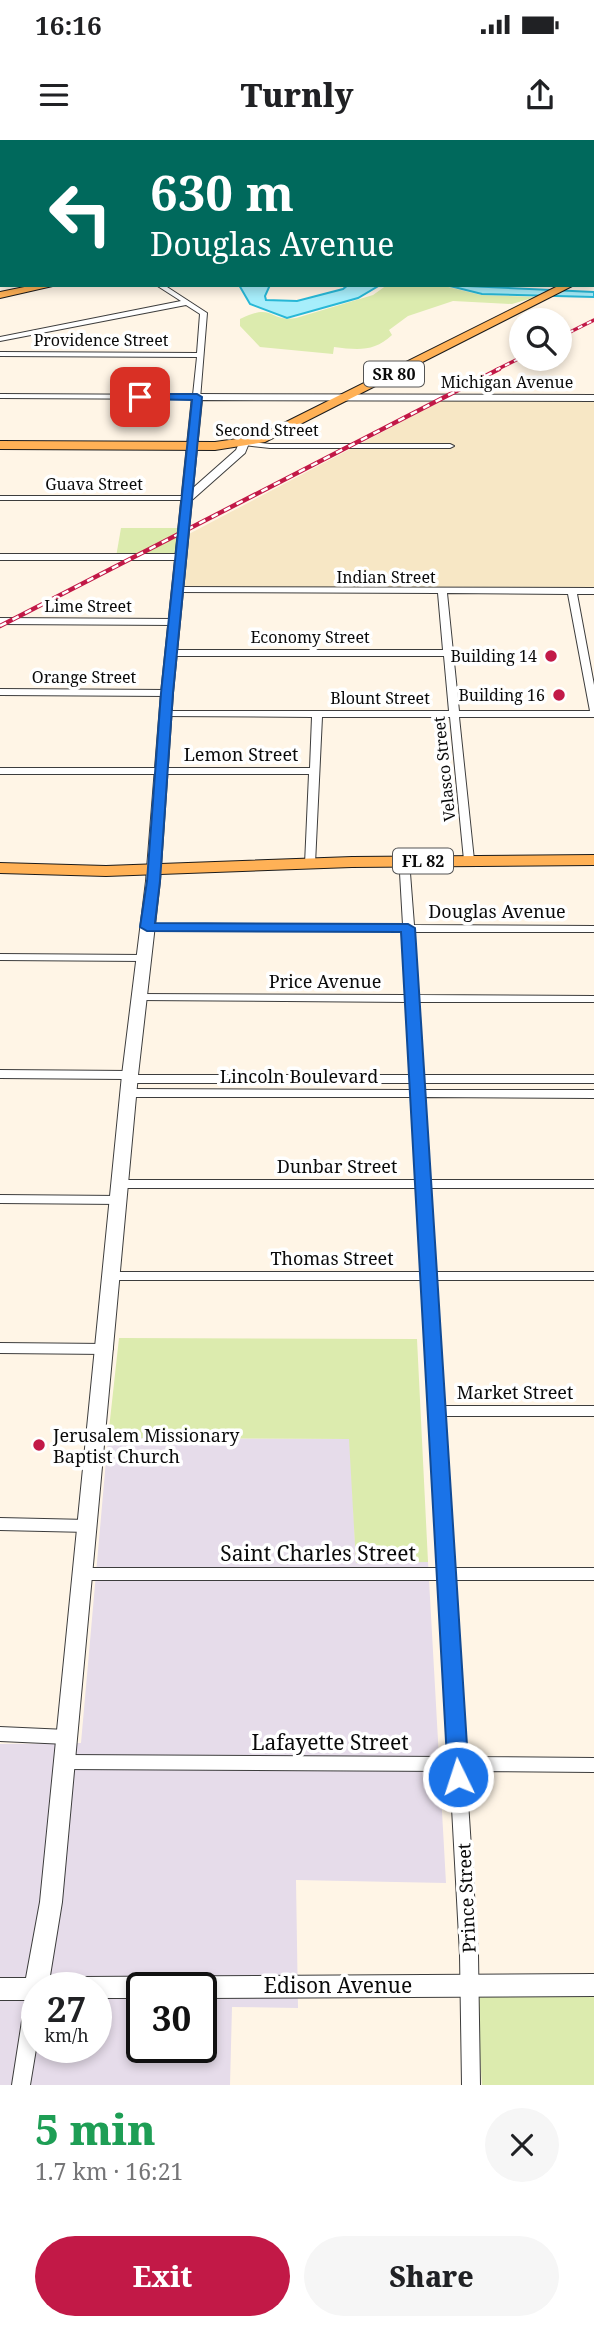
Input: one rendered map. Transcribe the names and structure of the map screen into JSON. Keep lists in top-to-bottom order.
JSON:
{
  "streets": {
    "main road": ["SR 80", "Second Street", "FL 82"],
    "street": [
      "Providence Street",
      "Michigan Avenue",
      "Guava Street",
      "Indian Street",
      "Lime Street",
      "Economy Street",
      "Orange Street",
      "Blount Street",
      "Lemon Street",
      "Velasco Street",
      "Douglas Avenue",
      "Price Avenue",
      "Lincoln Boulevard",
      "Dunbar Street",
      "Thomas Street",
      "Market Street",
      "Saint Charles Street",
      "Lafayette Street",
      "Prince Street",
      "Edison Avenue"
    ]
  },
  "crossings": [
    ["SR 80", "Michigan Avenue"],
    ["SR 80", "Second Street"],
    ["Indian Street", "Velasco Street"],
    ["Economy Street", "Velasco Street"],
    ["Blount Street", "Velasco Street"],
    ["Velasco Street", "FL 82"],
    ["FL 82", "Prince Street"],
    ["Douglas Avenue", "Prince Street"],
    ["Price Avenue", "Prince Street"],
    ["Lincoln Boulevard", "Prince Street"],
    ["Dunbar Street", "Prince Street"],
    ["Thomas Street", "Prince Street"],
    ["Market Street", "Prince Street"],
    ["Saint Charles Street", "Prince Street"],
    ["Lafayette Street", "Prince Street"],
    ["Prince Street", "Edison Avenue"]
  ],
  "places": ["Building 14", "Building 16", "Jerusalem Missionary Baptist Church"],
  "page": {
    "status": "16:16",
    "header": "Turnly",
    "turn": ["630 m", "Douglas Avenue"],
    "speed": "27 km/h",
    "limit": "30",
    "heading": ["5 min", "1.7 km · 16:21"],
    "buttons": ["Exit", "Share"]
  }
}
